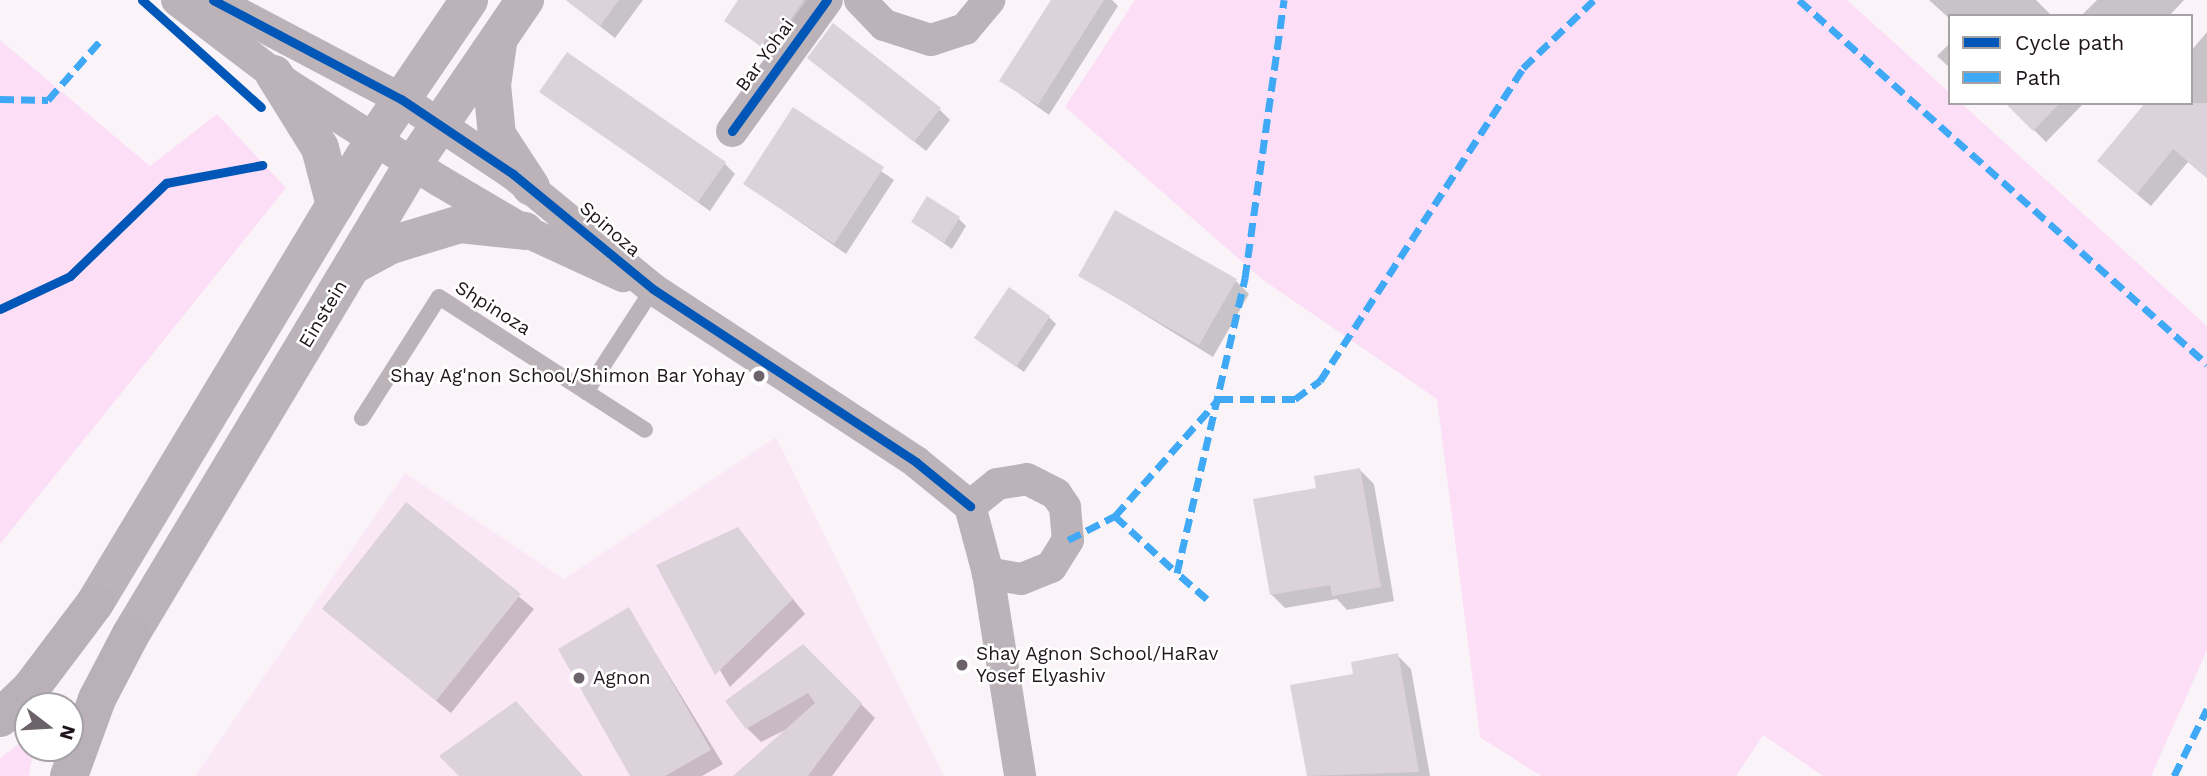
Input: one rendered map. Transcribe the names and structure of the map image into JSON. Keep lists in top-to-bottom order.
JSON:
{
  "streets": {
    "main road": ["Einstein"],
    "street": ["Bar Yohai", "Spinoza"],
    "lane": ["Shpinoza"]
  },
  "crossings": [
    ["Spinoza", "Einstein"]
  ],
  "places": ["Shay Ag'non School/Shimon Bar Yohay", "Shay Agnon School/HaRav Yosef Elyashiv", "Agnon"],
  "legend": ["Cycle path", "Path"],
  "north": "right"
}
